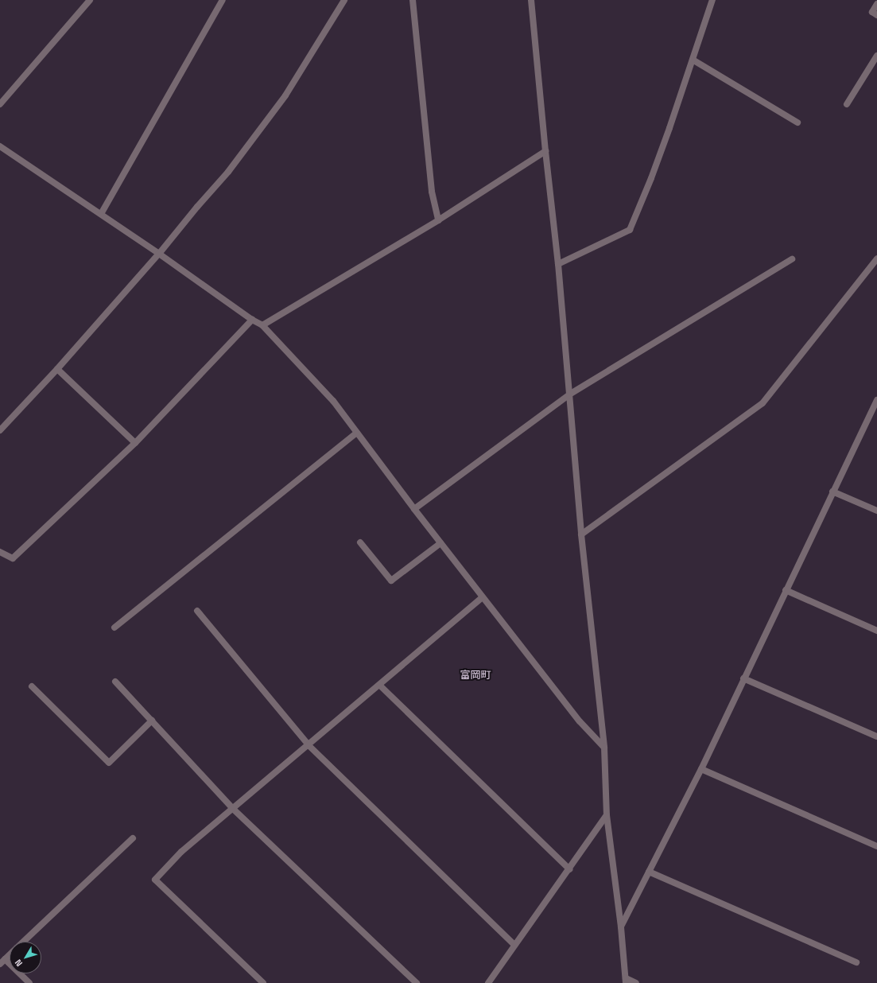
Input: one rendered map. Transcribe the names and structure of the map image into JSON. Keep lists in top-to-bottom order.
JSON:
{
  "districts": ["富岡町"],
  "north": "bottom left"
}
